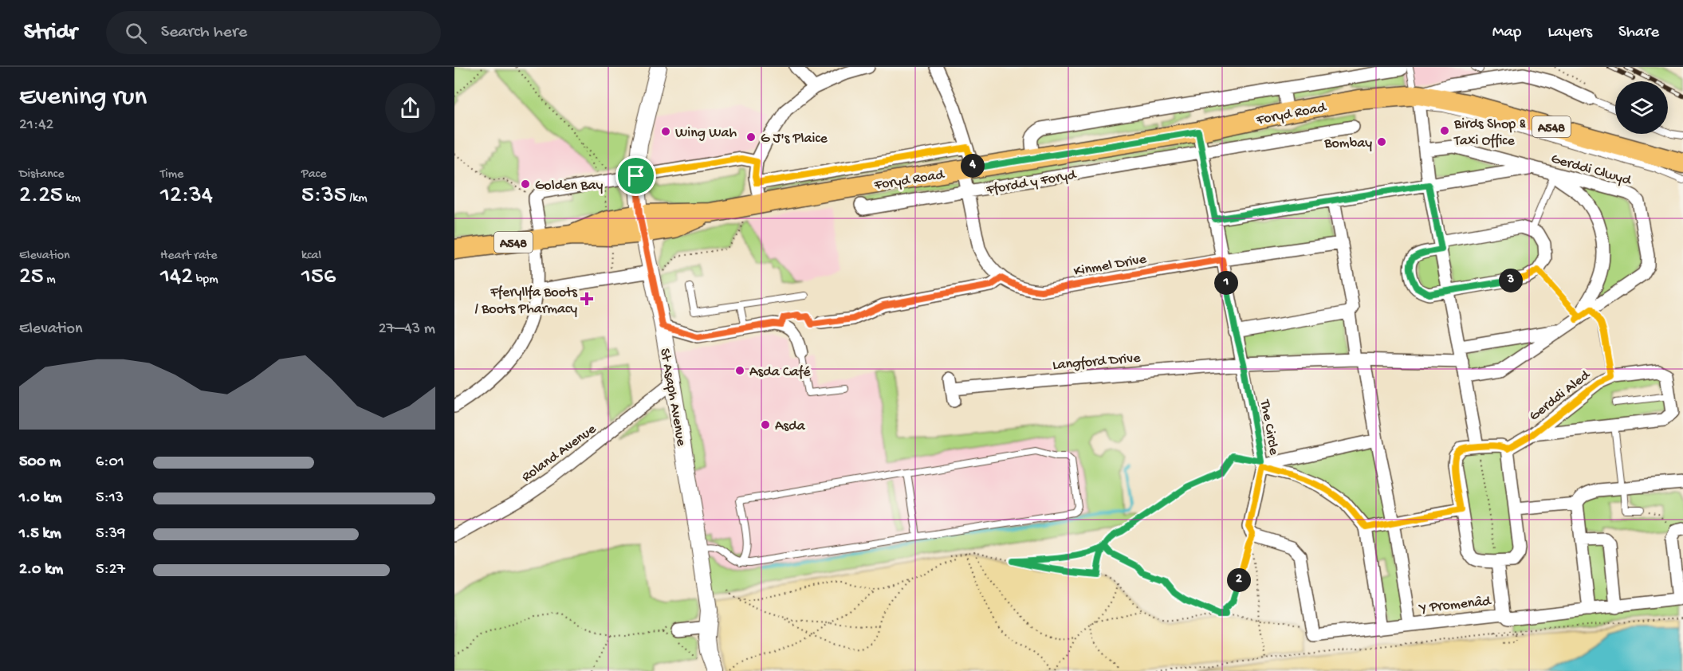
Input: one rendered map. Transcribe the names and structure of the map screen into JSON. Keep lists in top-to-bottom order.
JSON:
{
  "streets": {
    "main road": ["Foryd Road", "A548"],
    "street": [
      "Gerddi Clwyd",
      "Ffordd y Foryd",
      "Kinmel Drive",
      "Langford Drive",
      "Gerddi Aled",
      "St Asaph Avenue",
      "The Circle",
      "Roland Avenue",
      "Y Promenâd"
    ]
  },
  "crossings": [
    ["Foryd Road", "A548"],
    ["Foryd Road", "Kinmel Drive"],
    ["Foryd Road", "St Asaph Avenue"],
    ["Foryd Road", "The Circle"],
    ["Gerddi Clwyd", "The Circle"],
    ["Ffordd y Foryd", "Kinmel Drive"],
    ["Ffordd y Foryd", "The Circle"],
    ["Kinmel Drive", "The Circle"],
    ["Langford Drive", "The Circle"],
    ["St Asaph Avenue", "Roland Avenue"]
  ],
  "places": {
    "other": [
      "Birds Shop & Taxi Office",
      "Wing Wah",
      "G J's Plaice",
      "Bombay",
      "Golden Bay",
      "Asda Café",
      "Asda"
    ],
    "health": ["Fferyllfa Boots / Boots Pharmacy"]
  },
  "page": {
    "header": "Stridr",
    "search": "Search here",
    "nav": ["Map", "Layers", "Share"],
    "heading": ["Evening run", "21:42"],
    "stats": [
      ["Distance", "2.25 km"],
      ["Time", "12:34"],
      ["Pace", "5:35 /km"],
      ["Elevation", "25 m"],
      ["Heart rate", "142 bpm"],
      ["kcal", "156"]
    ],
    "pins": [
      "4",
      "3",
      "1",
      "2"
    ],
    "chart": ["Elevation", "27–43 m"],
    "list": [
      {
        "name": "500 m",
        "note": "6:01"
      },
      {
        "name": "1.0 km",
        "note": "5:13"
      },
      {
        "name": "1.5 km",
        "note": "5:39"
      },
      {
        "name": "2.0 km",
        "note": "5:27"
      }
    ]
  }
}
